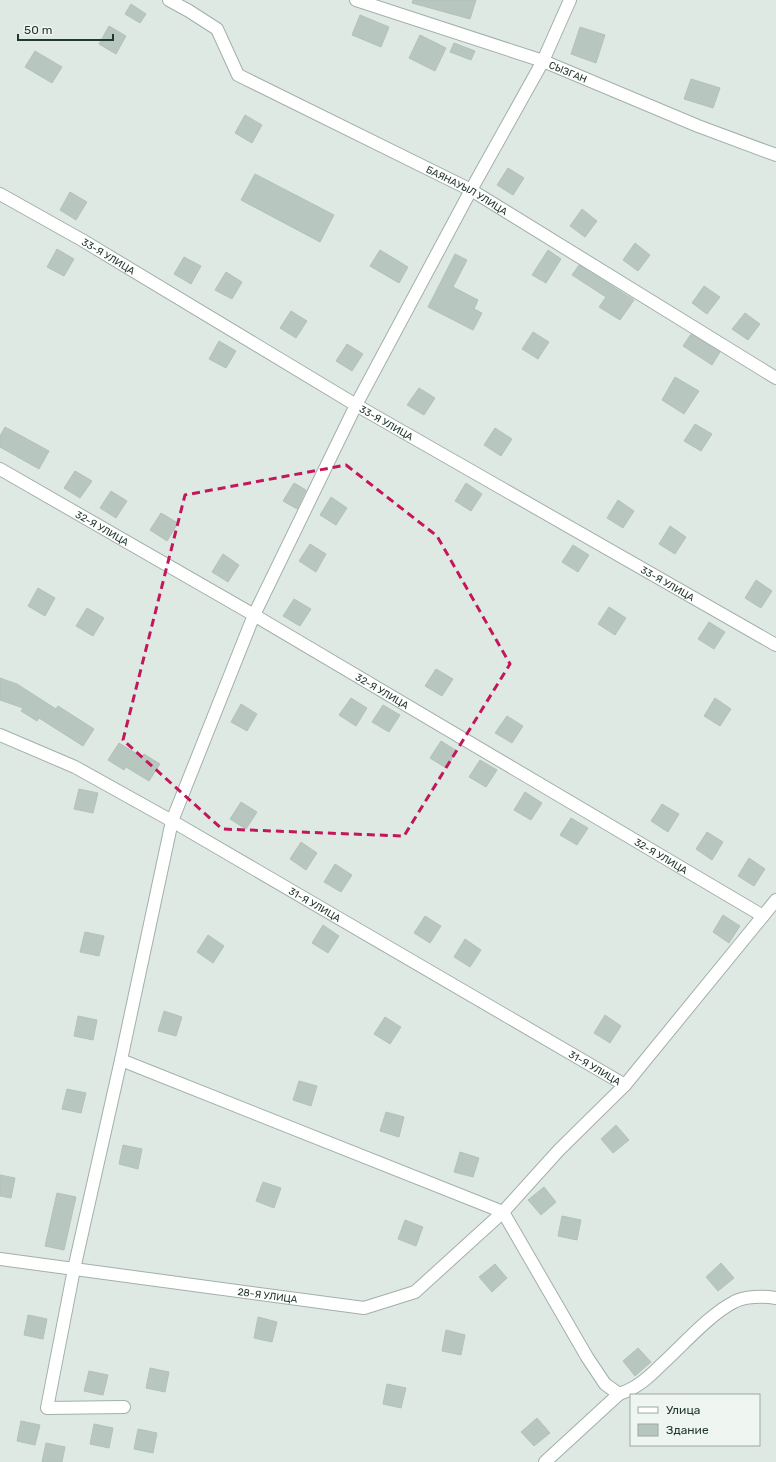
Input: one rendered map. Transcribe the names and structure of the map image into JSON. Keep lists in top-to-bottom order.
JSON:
{
  "streets": {
    "street": [
      "СЫЗГАН",
      "БАЯНАУЫЛ УЛИЦА",
      "33-Я УЛИЦА",
      "32-Я УЛИЦА",
      "31-Я УЛИЦА",
      "28-Я УЛИЦА"
    ]
  },
  "crossings": [
    ["32-Я УЛИЦА", "28-Я УЛИЦА"],
    ["31-Я УЛИЦА", "28-Я УЛИЦА"]
  ],
  "legend": ["Улица", "Здание"],
  "scale_bar": "50 m"
}
